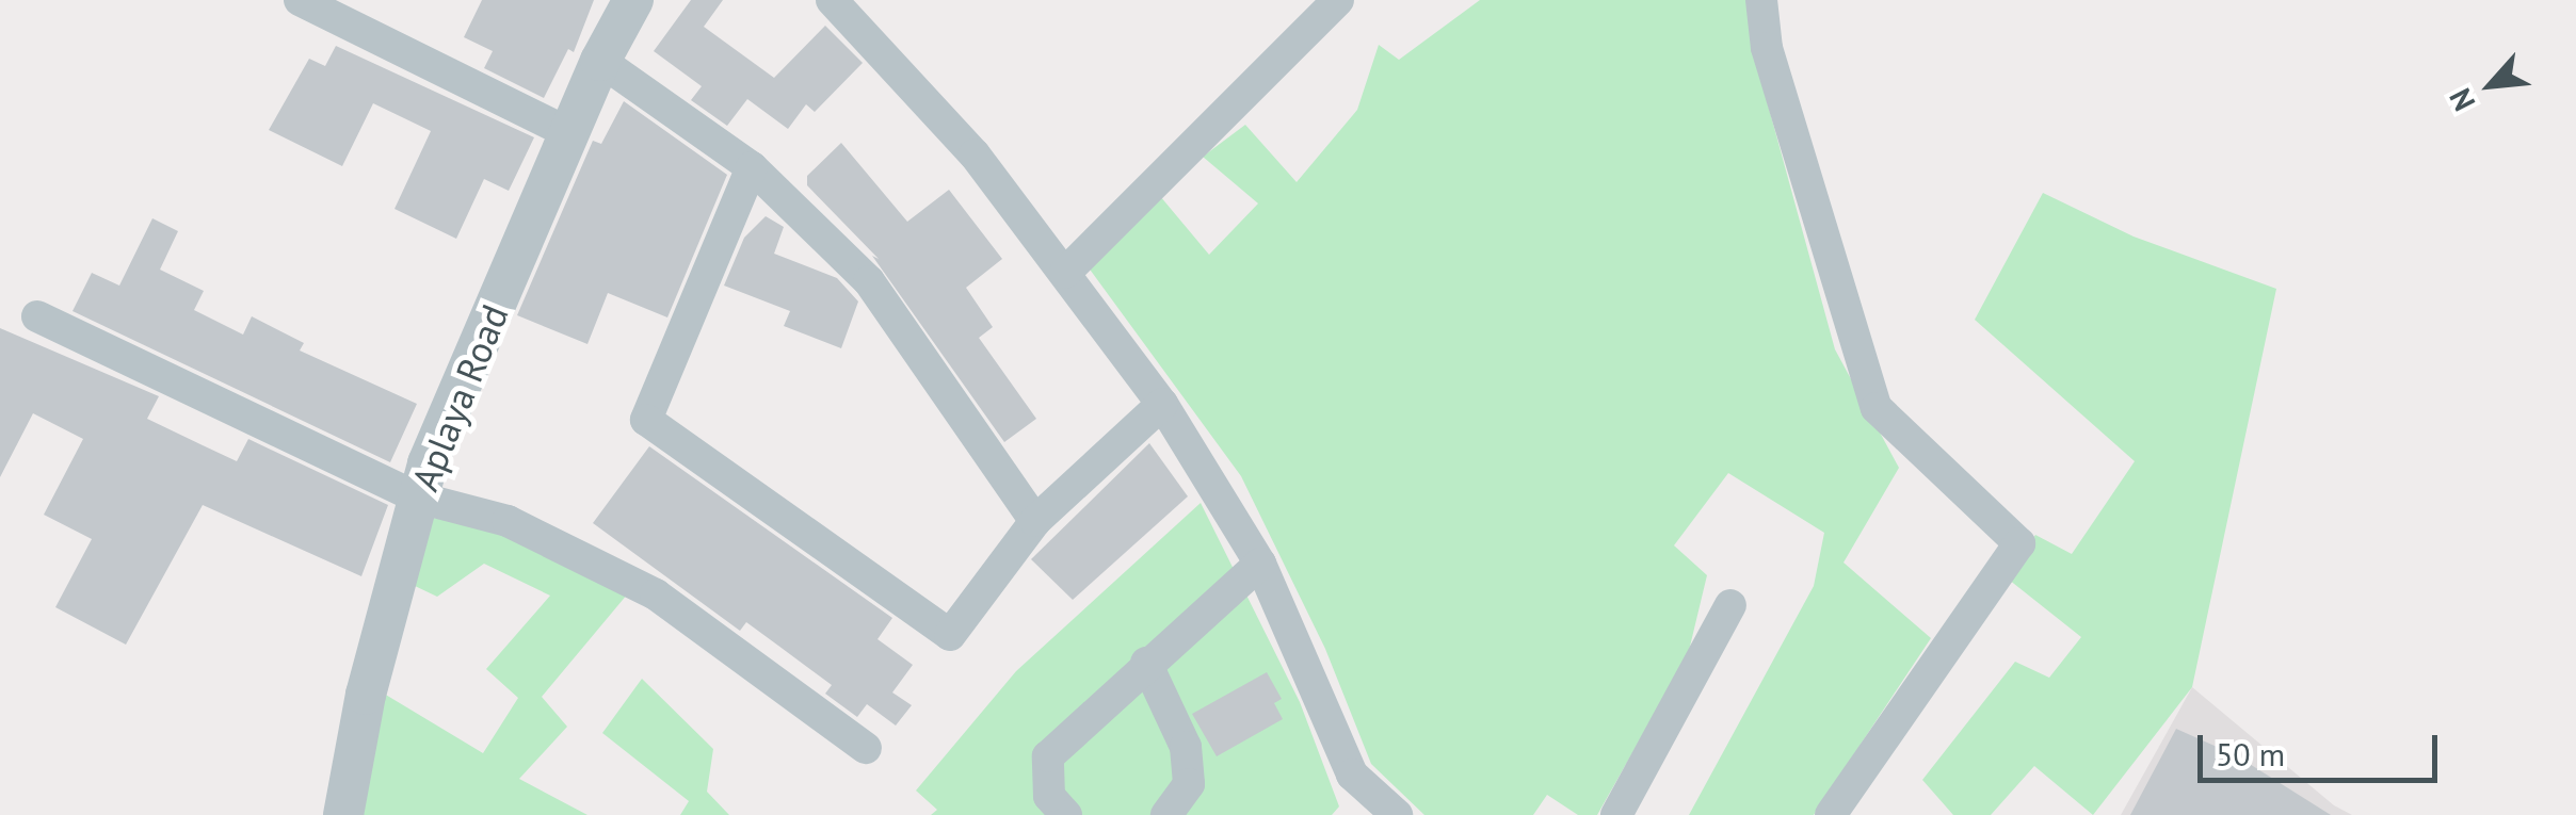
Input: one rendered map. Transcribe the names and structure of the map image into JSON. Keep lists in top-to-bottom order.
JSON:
{
  "streets": {
    "street": ["Aplaya Road"]
  },
  "scale_bar": "50 m",
  "north": "bottom left"
}
